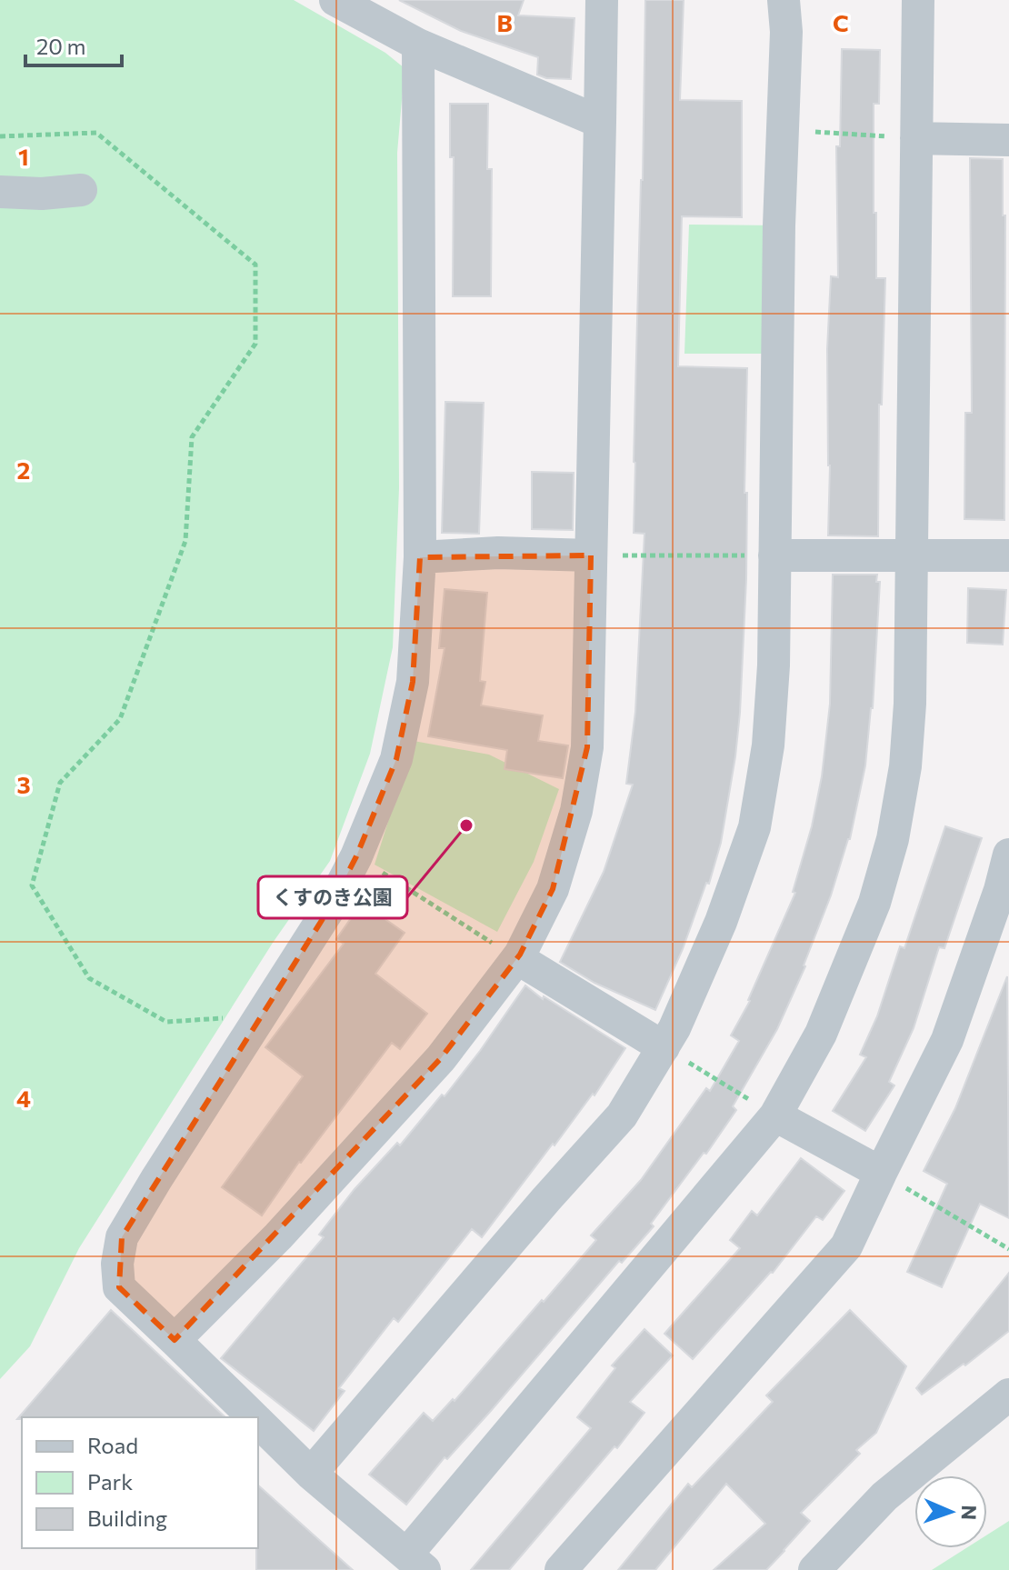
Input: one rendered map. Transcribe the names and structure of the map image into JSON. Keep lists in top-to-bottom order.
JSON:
{
  "places": ["くすのき公園"],
  "legend": ["Road", "Park", "Building"],
  "scale_bar": "20 m",
  "north": "right",
  "grid": {
    "columns": ["B", "C"],
    "rows": [
      "1",
      "2",
      "3",
      "4"
    ]
  }
}
